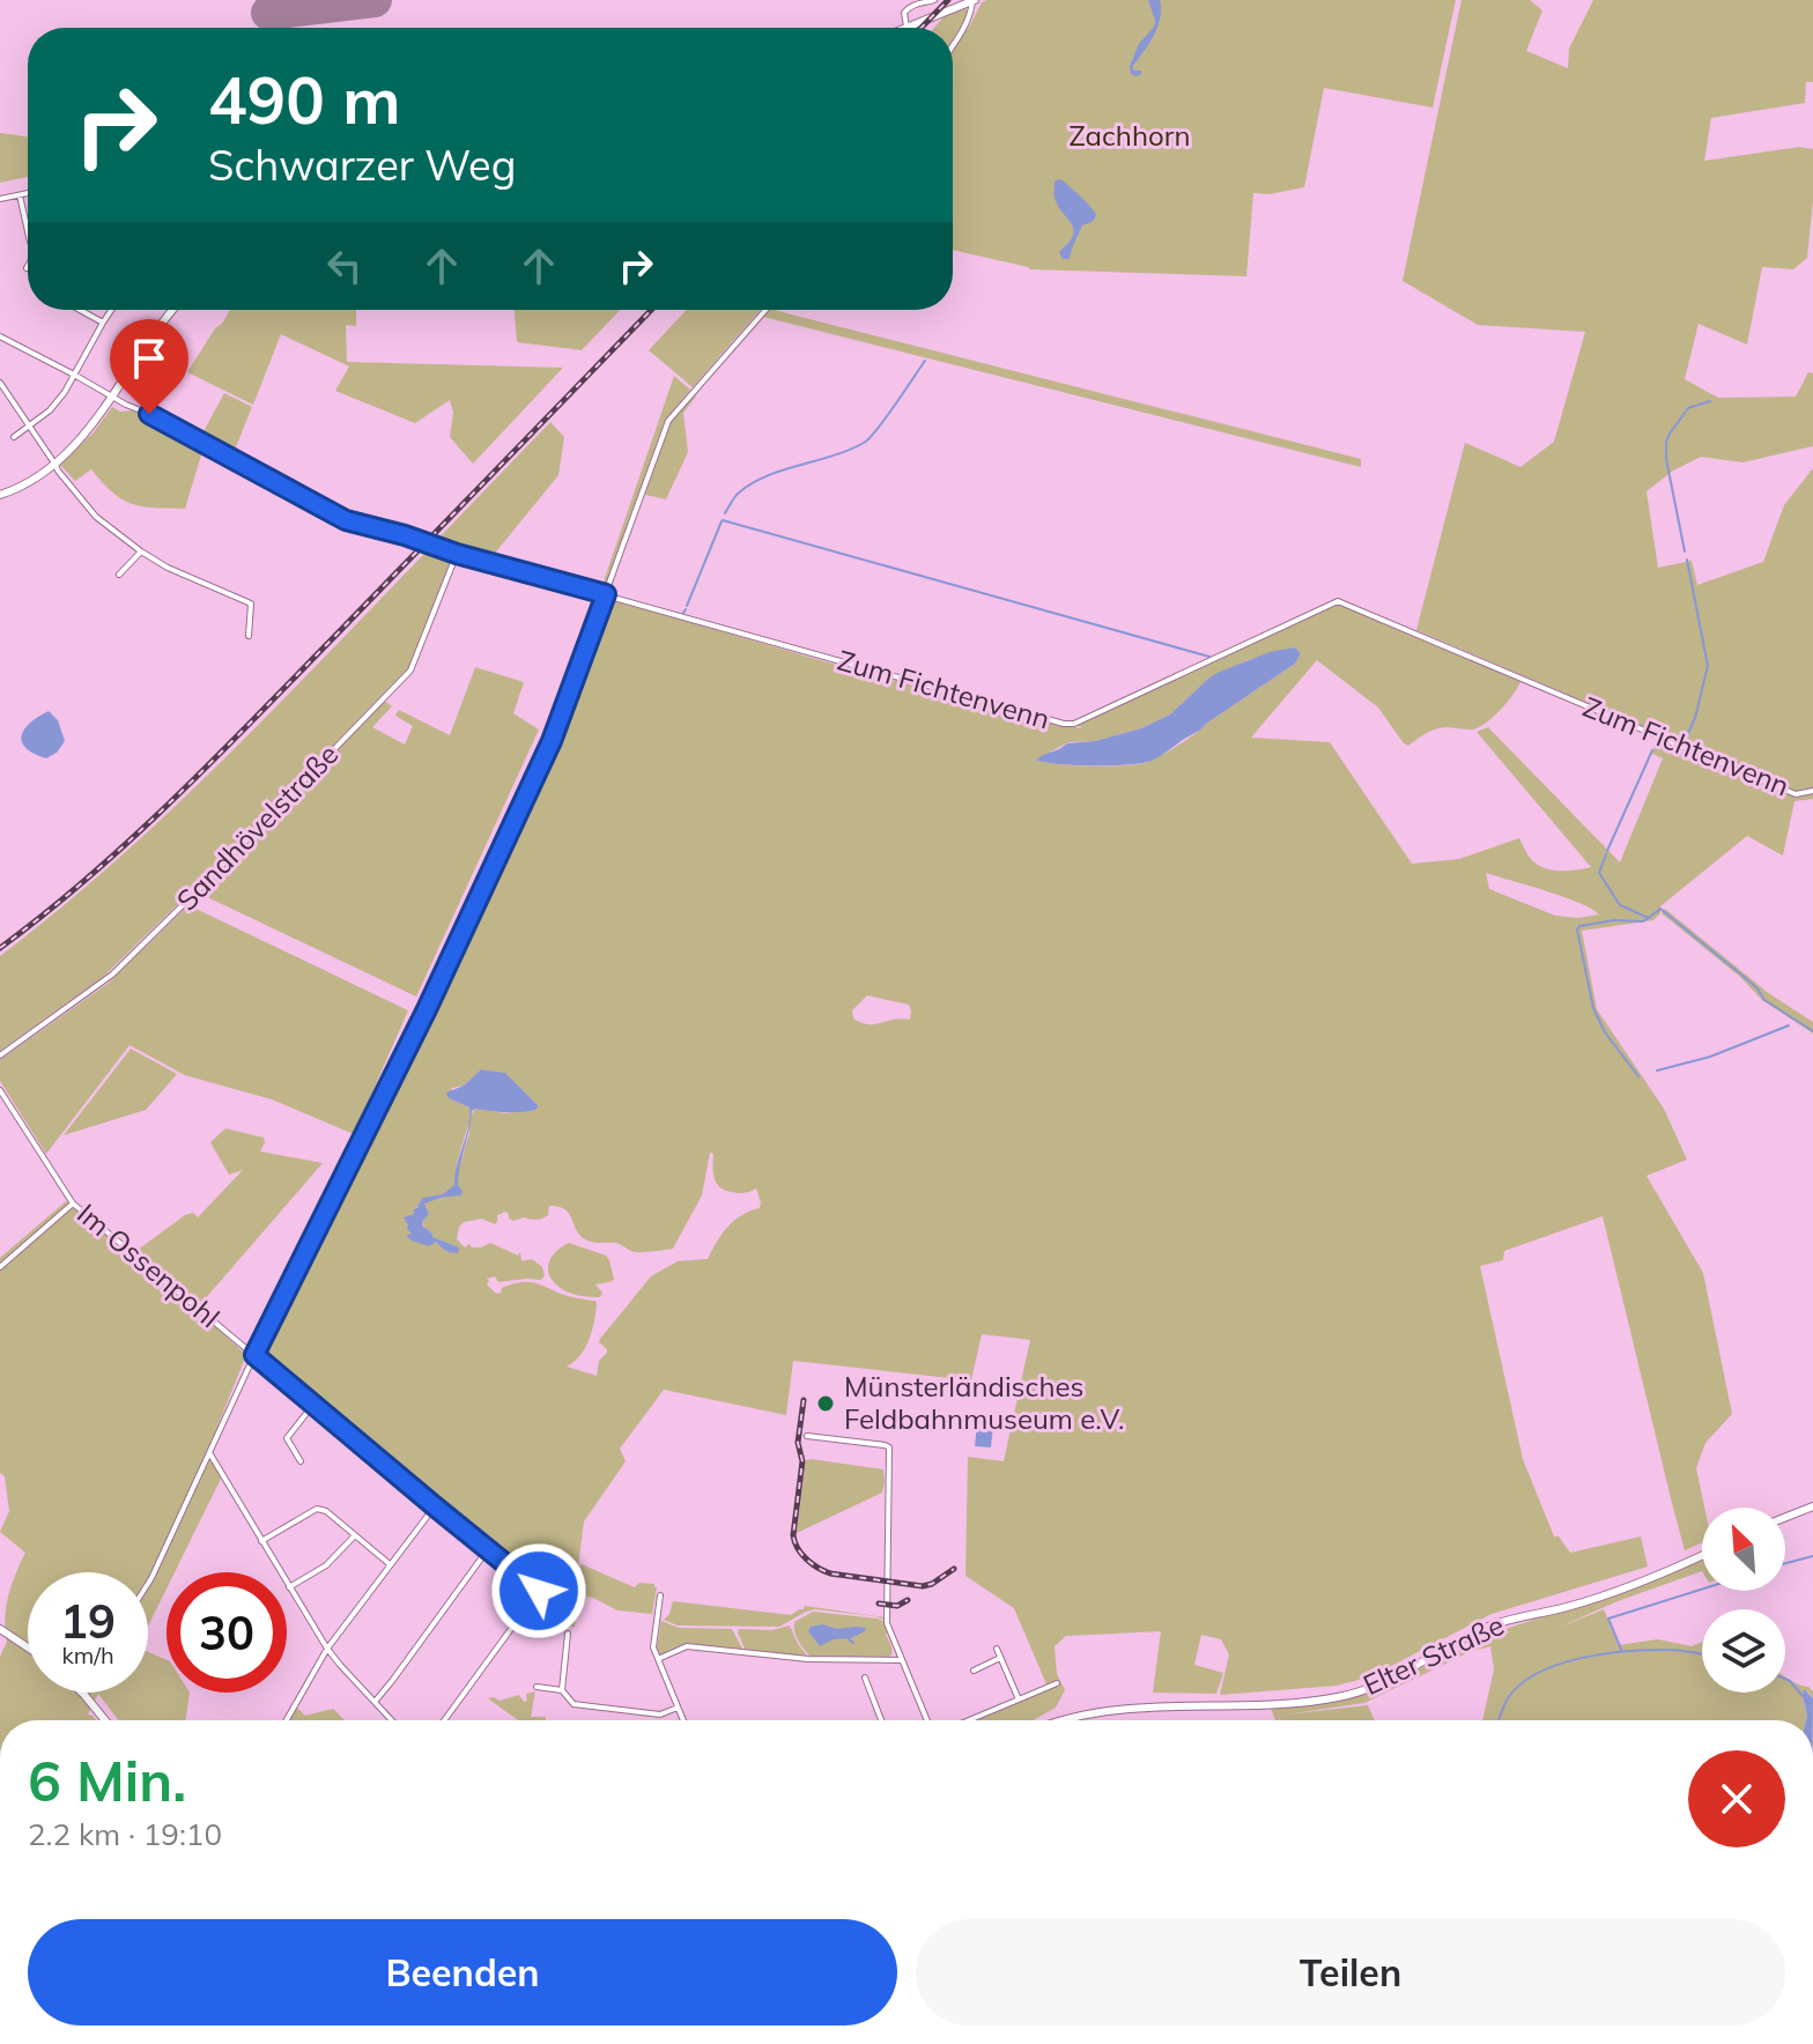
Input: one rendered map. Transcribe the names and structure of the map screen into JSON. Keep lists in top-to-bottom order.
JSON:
{
  "streets": {
    "main road": ["Elter Straße"],
    "street": ["Zum Fichtenvenn", "Sandhövelstraße", "Im Ossenpohl"]
  },
  "crossings": [
    ["Zum Fichtenvenn", "Sandhövelstraße"]
  ],
  "parks": ["Zachhorn"],
  "places": ["Münsterländisches Feldbahnmuseum e.V."],
  "north": "top left",
  "page": {
    "turn": ["490 m", "Schwarzer Weg"],
    "speed": "19 km/h",
    "limit": "30",
    "heading": ["6 Min.", "2.2 km · 19:10"],
    "buttons": ["Beenden", "Teilen"]
  }
}
